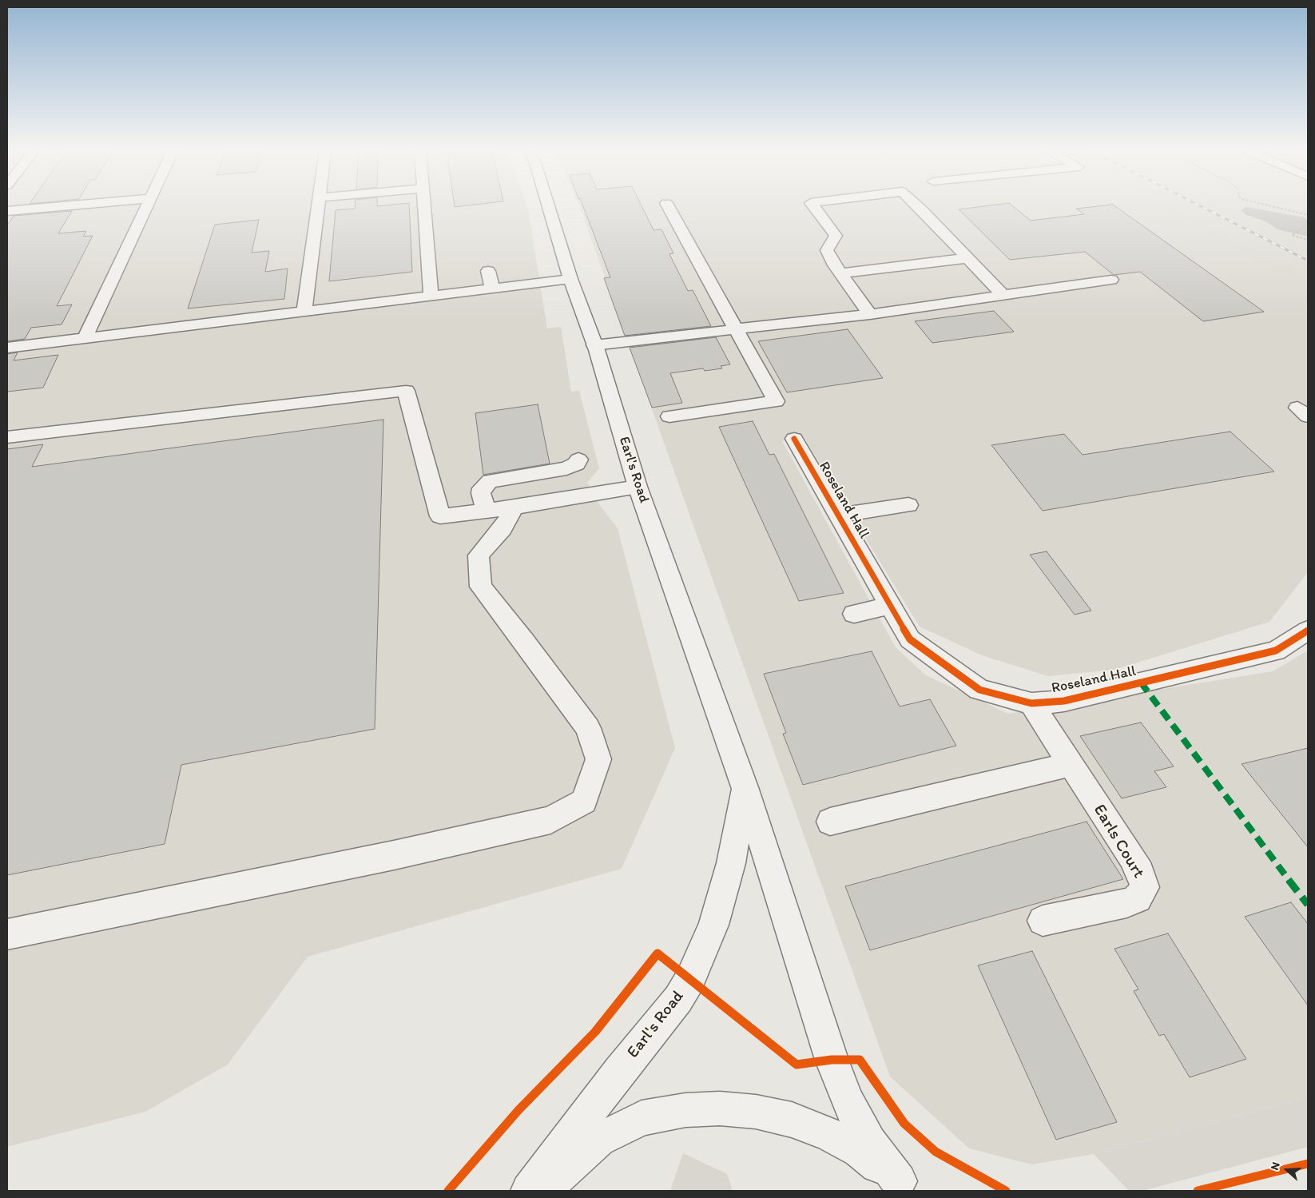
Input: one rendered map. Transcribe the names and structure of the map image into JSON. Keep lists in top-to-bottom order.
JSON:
{
  "streets": {
    "main road": ["Earl's Road", "Roseland Hall", "Earls Court"]
  },
  "crossings": [
    ["Roseland Hall", "Earls Court"]
  ],
  "north": "left"
}
